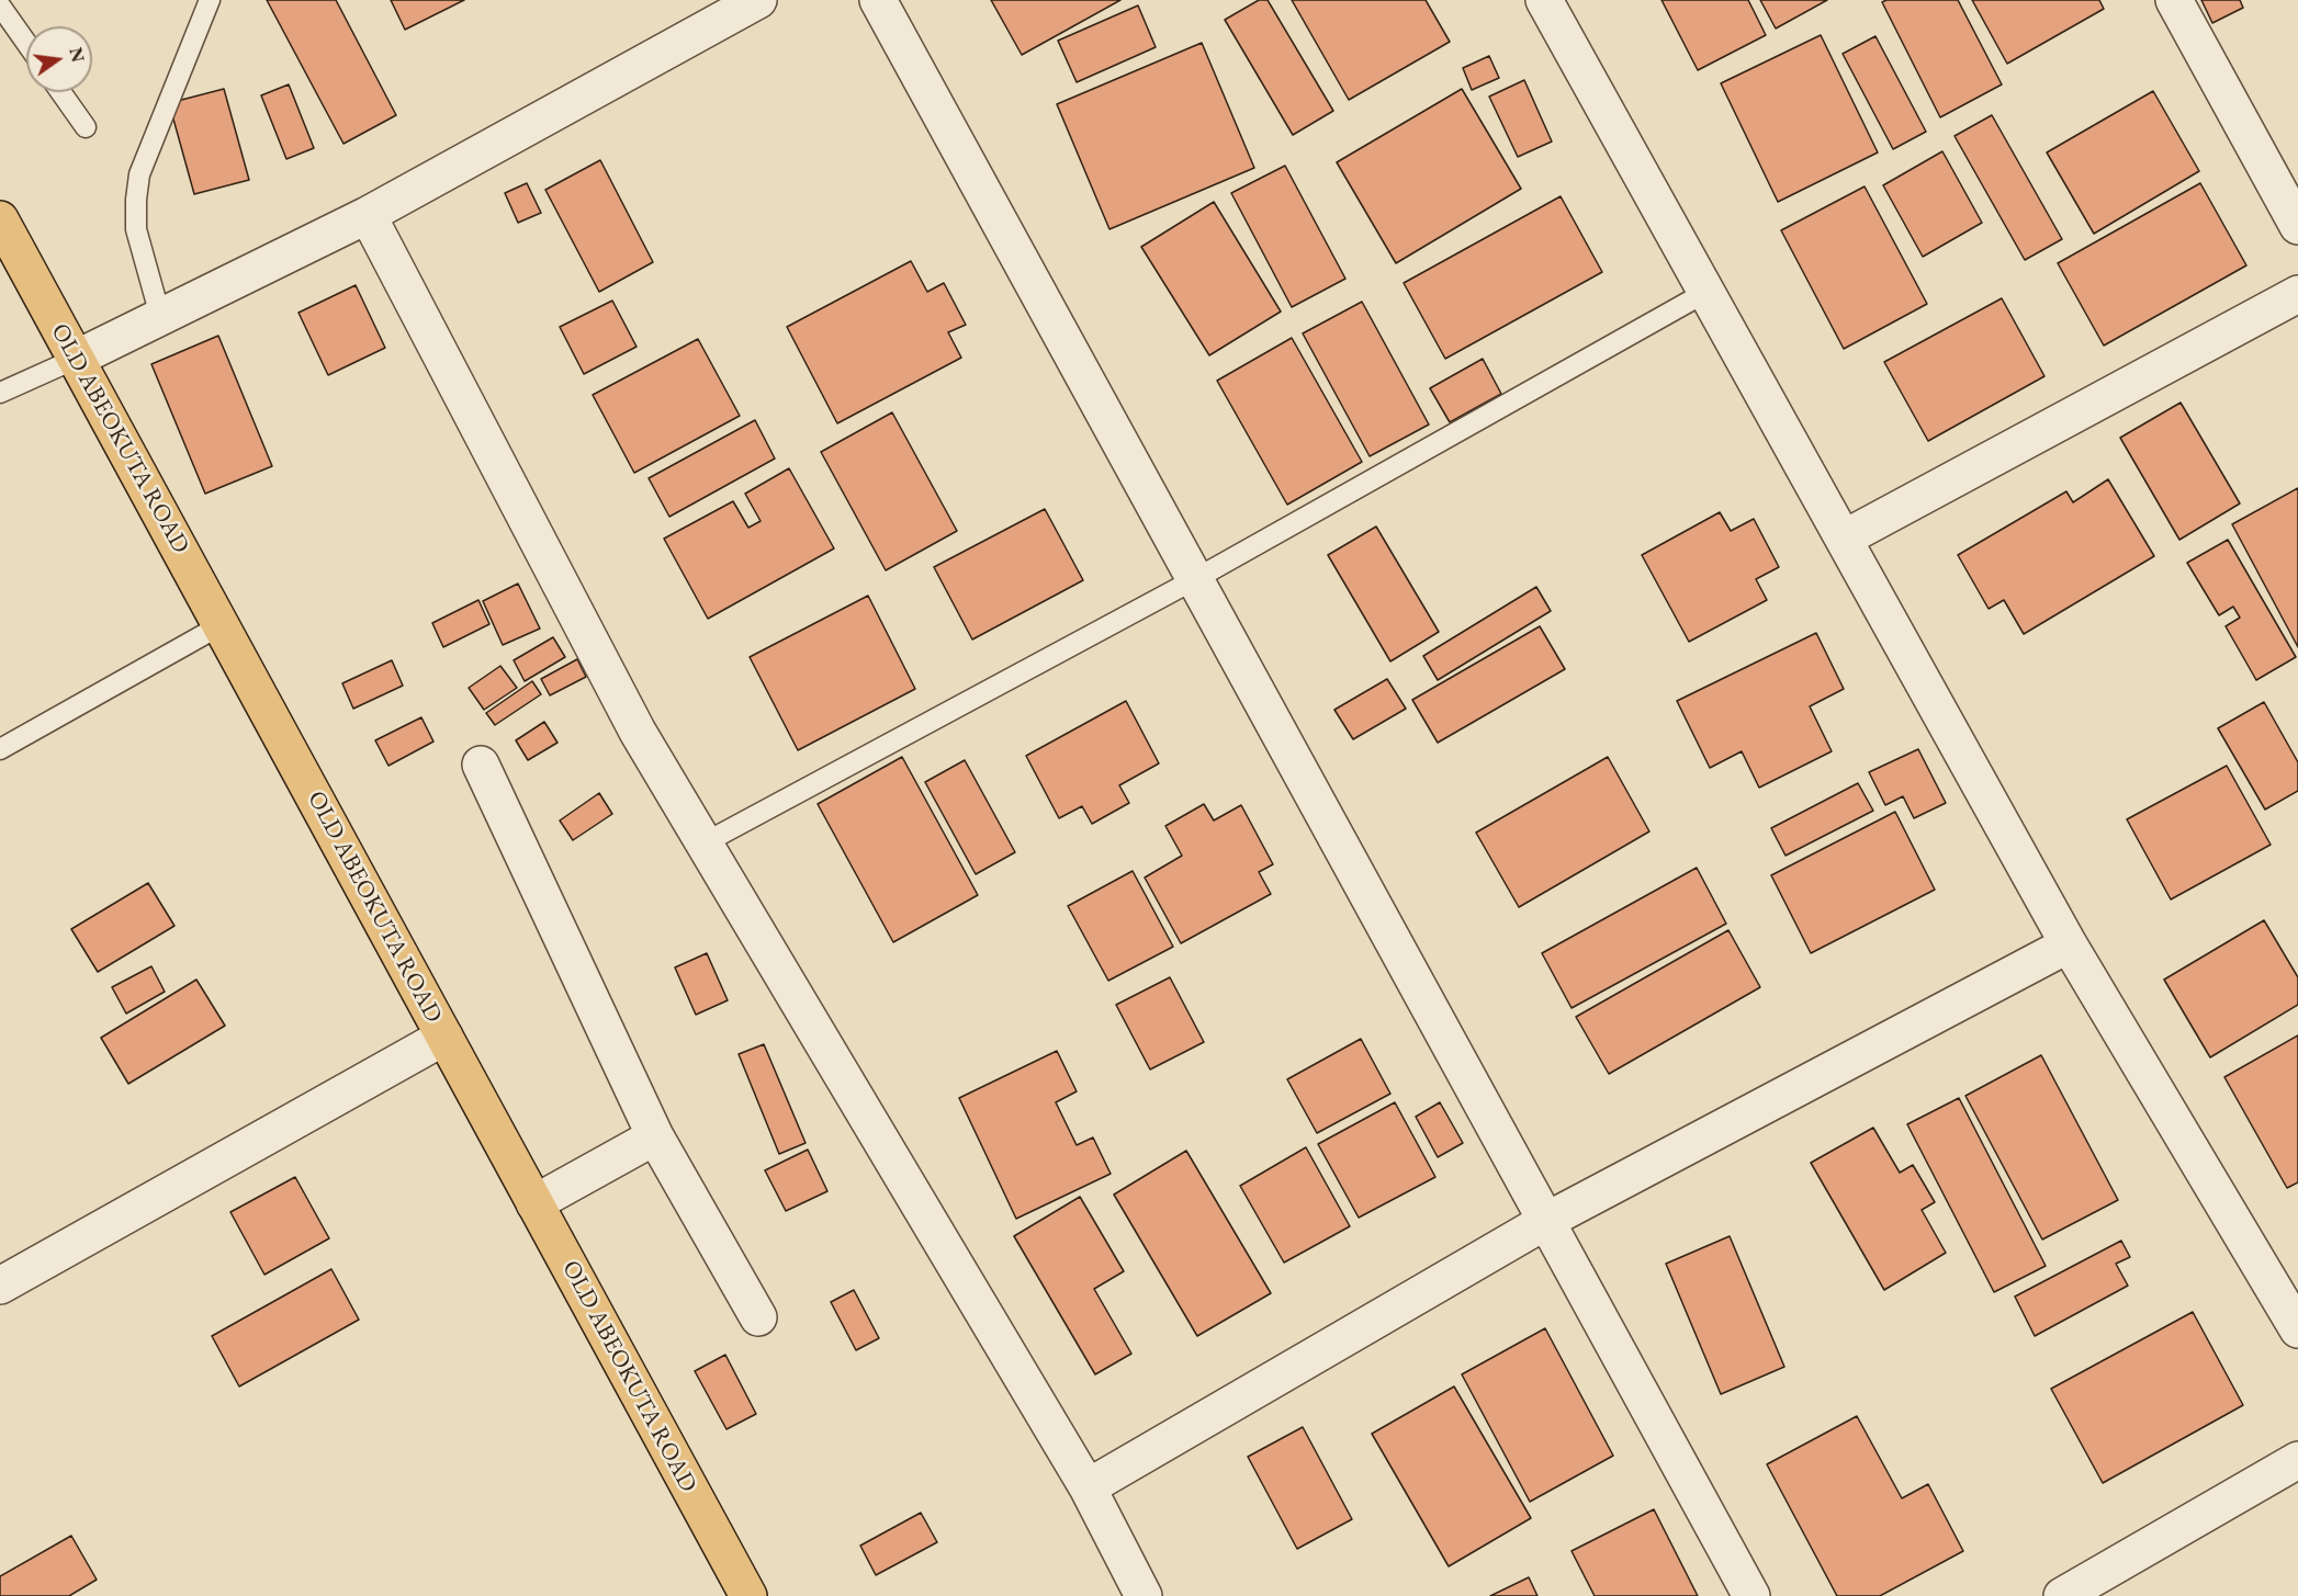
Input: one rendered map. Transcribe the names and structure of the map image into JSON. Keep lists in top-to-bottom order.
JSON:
{
  "streets": {
    "highway": ["OLD ABEOKUTA ROAD"]
  },
  "north": "right"
}
